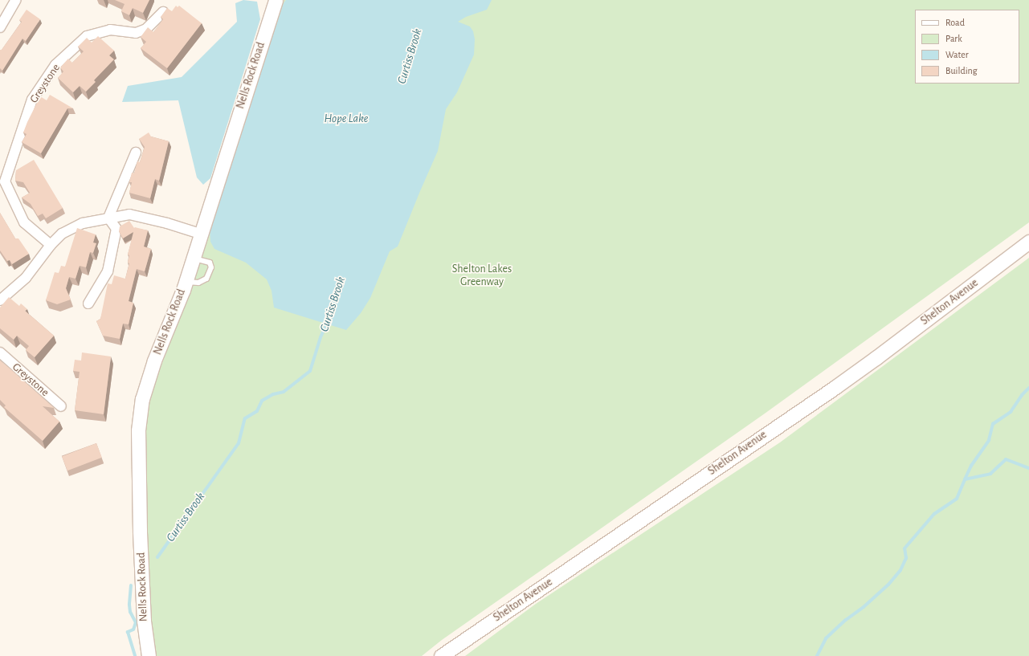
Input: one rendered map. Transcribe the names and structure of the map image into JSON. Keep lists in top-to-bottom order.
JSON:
{
  "streets": {
    "main road": ["Nells Rock Road", "Shelton Avenue"],
    "street": ["Greystone"]
  },
  "water": ["Curtiss Brook", "Hope Lake"],
  "parks": ["Shelton Lakes Greenway"],
  "legend": [
    "Road",
    "Park",
    "Water",
    "Building"
  ]
}
